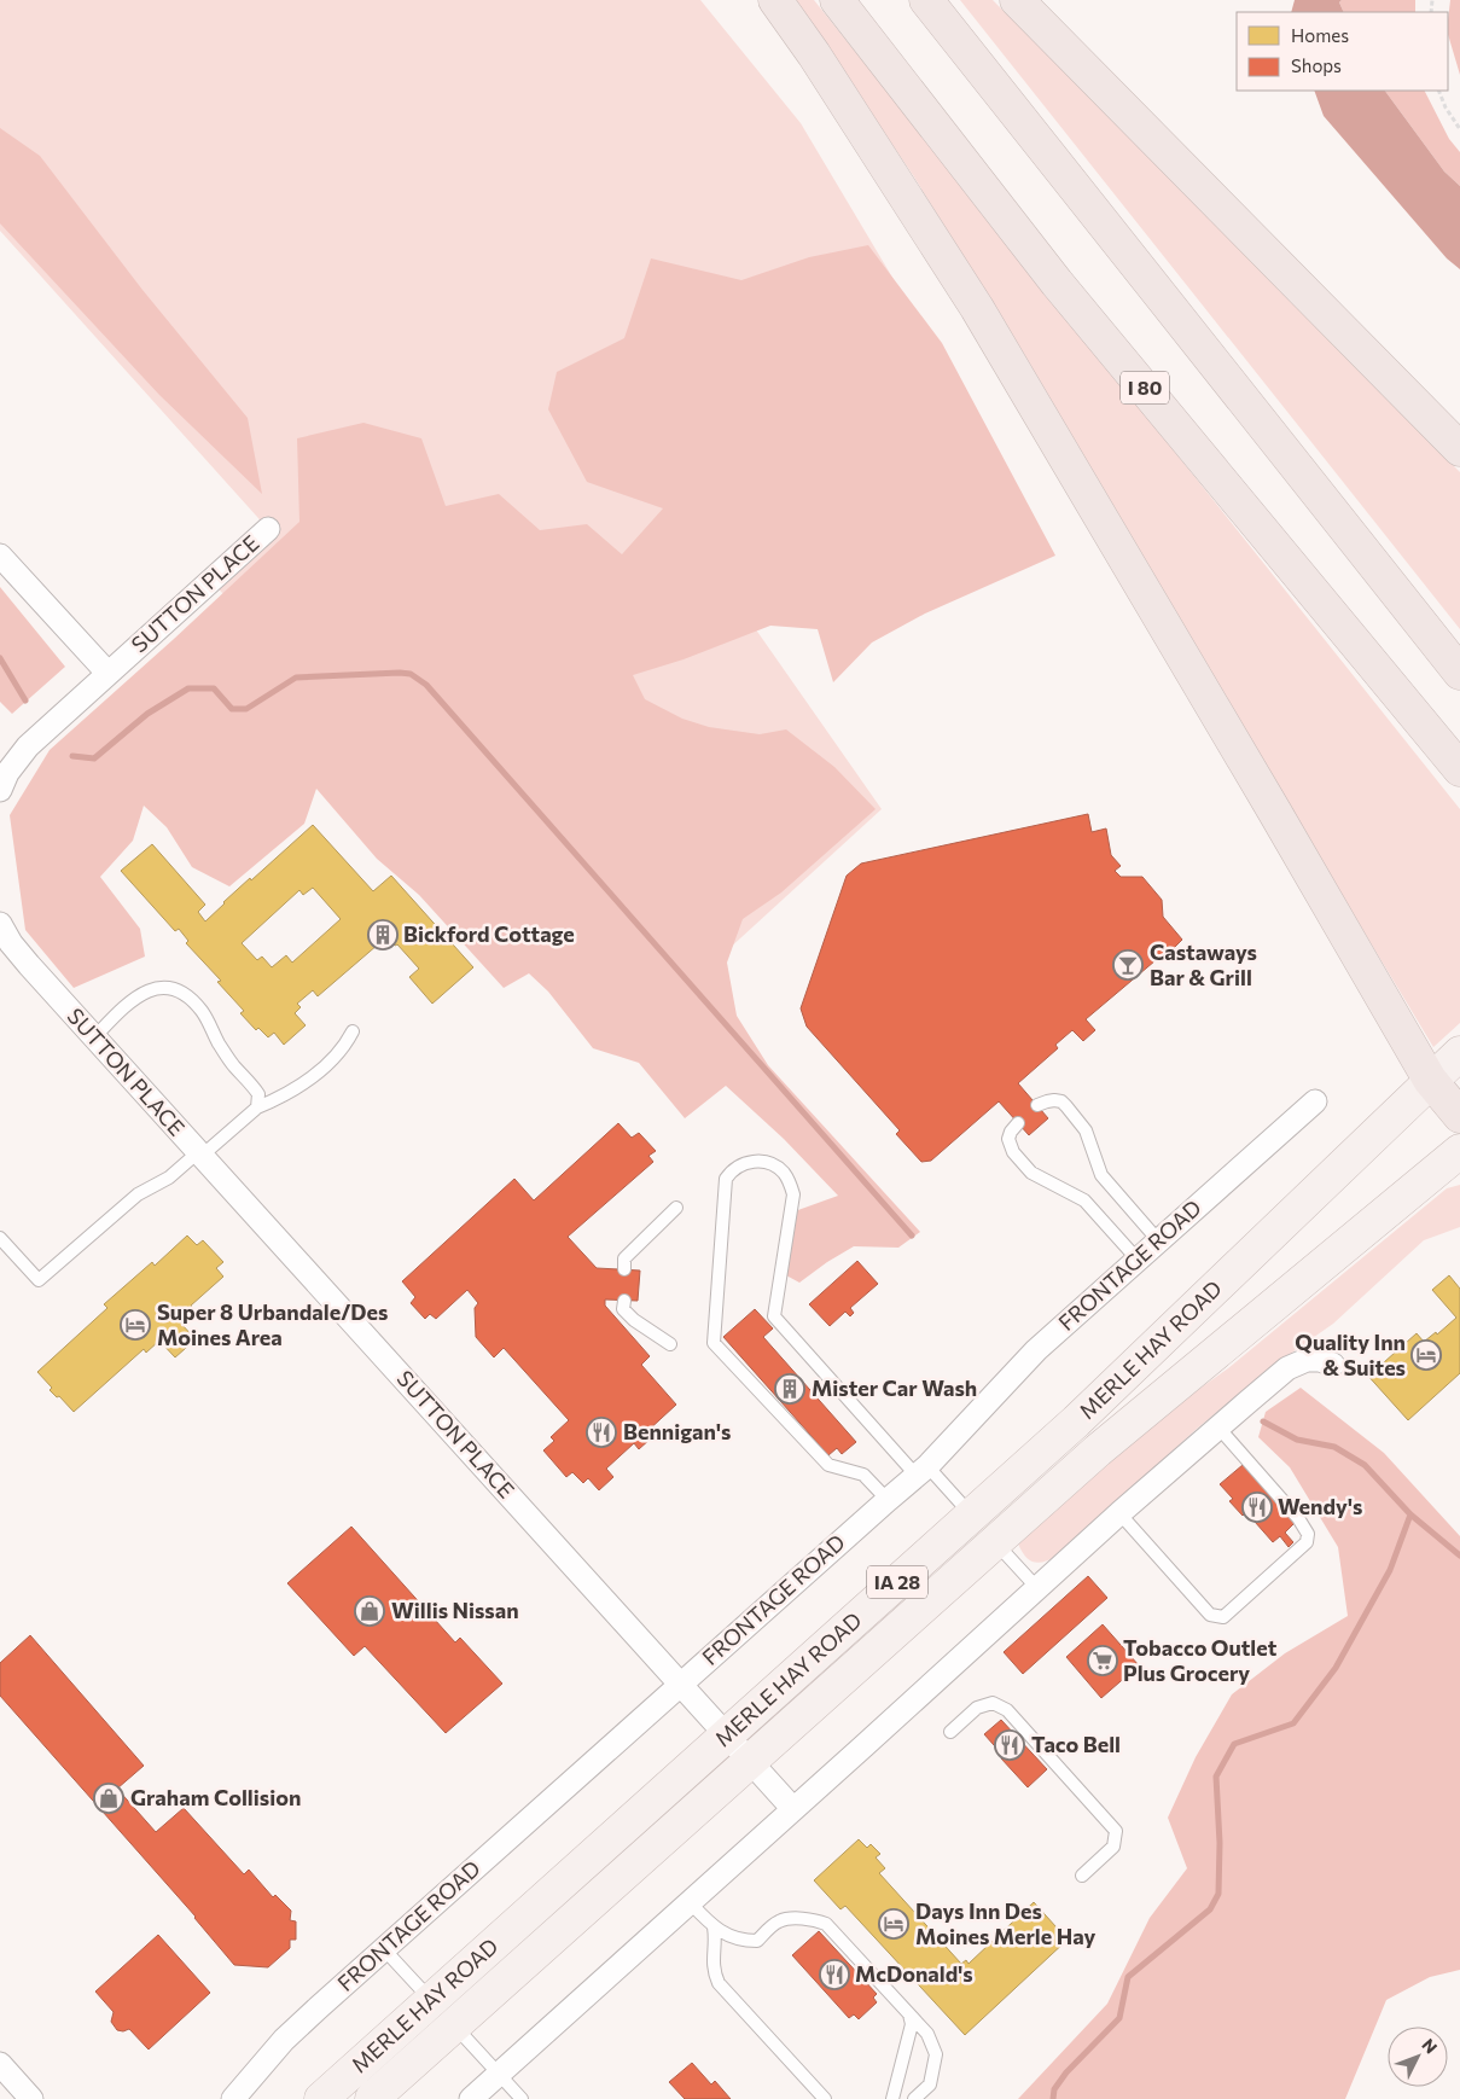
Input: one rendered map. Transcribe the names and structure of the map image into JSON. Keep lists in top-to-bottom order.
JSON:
{
  "streets": {
    "highway": ["I 80"],
    "main road": ["MERLE HAY ROAD", "IA 28"],
    "street": ["SUTTON PLACE", "FRONTAGE ROAD"]
  },
  "crossings": [
    ["SUTTON PLACE", "FRONTAGE ROAD"],
    ["SUTTON PLACE", "MERLE HAY ROAD"]
  ],
  "places": {
    "building": ["Bickford Cottage", "Mister Car Wash"],
    "bar": ["Castaways Bar & Grill"],
    "hotel": ["Super 8 Urbandale/Des Moines Area", "Quality Inn & Suites", "Days Inn Des Moines Merle Hay"],
    "restaurant": [
      "Bennigan's",
      "Wendy's",
      "Taco Bell",
      "McDonald's"
    ],
    "shop": ["Willis Nissan", "Graham Collision"],
    "supermarket": ["Tobacco Outlet Plus Grocery"]
  },
  "legend": ["Homes", "Shops"],
  "north": "top right"
}
